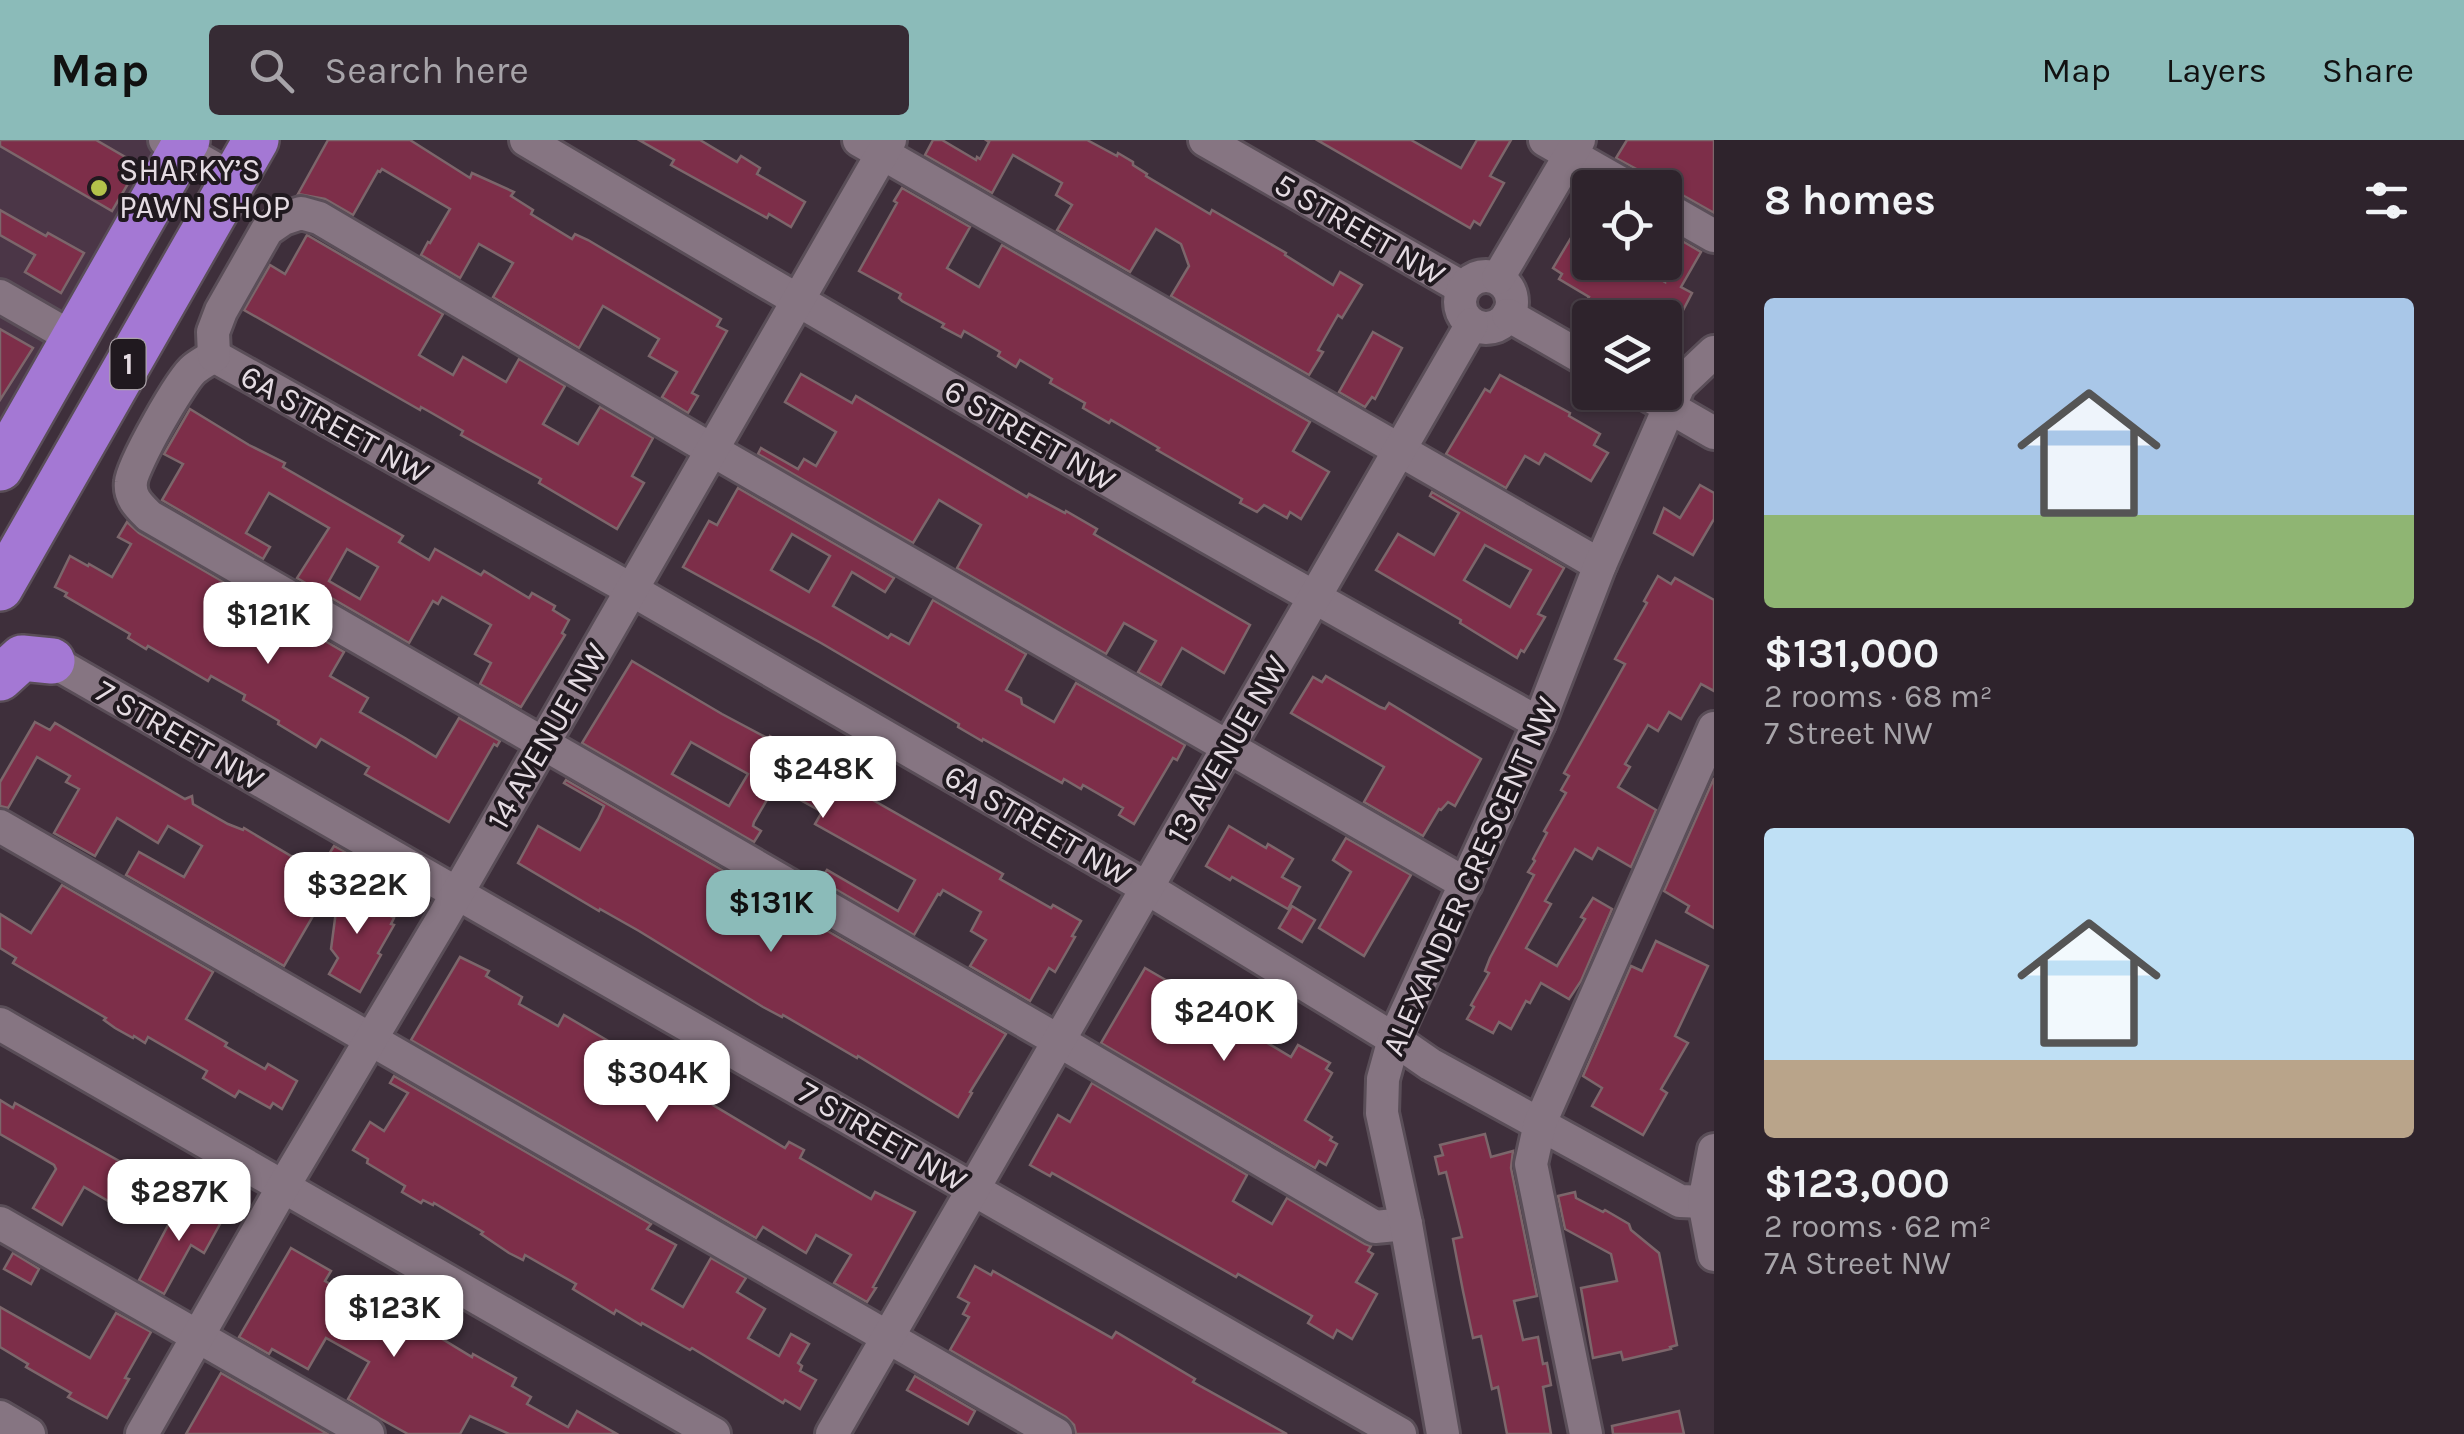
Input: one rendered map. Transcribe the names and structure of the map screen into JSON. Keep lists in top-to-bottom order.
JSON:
{
  "streets": {
    "highway": ["1"],
    "street": [
      "5 STREET NW",
      "6A STREET NW",
      "6 STREET NW",
      "7 STREET NW",
      "14 AVENUE NW",
      "13 AVENUE NW",
      "ALEXANDER CRESCENT NW"
    ]
  },
  "crossings": [
    ["5 STREET NW", "13 AVENUE NW"],
    ["6A STREET NW", "14 AVENUE NW"],
    ["6A STREET NW", "13 AVENUE NW"],
    ["6A STREET NW", "ALEXANDER CRESCENT NW"],
    ["6 STREET NW", "14 AVENUE NW"],
    ["6 STREET NW", "13 AVENUE NW"],
    ["6 STREET NW", "ALEXANDER CRESCENT NW"],
    ["7 STREET NW", "14 AVENUE NW"],
    ["7 STREET NW", "13 AVENUE NW"]
  ],
  "places": ["SHARKY’S PAWN SHOP"],
  "page": {
    "header": "Map",
    "search": "Search here",
    "nav": ["Map", "Layers", "Share"],
    "heading": "8 homes",
    "list": [
      {
        "name": "$131,000",
        "note": "2 rooms · 68 m² · 7 Street NW"
      },
      {
        "name": "$123,000",
        "note": "2 rooms · 62 m² · 7A Street NW"
      }
    ],
    "price": [
      "$121K",
      "$248K",
      "$322K",
      "$131K",
      "$240K",
      "$304K",
      "$287K",
      "$123K"
    ]
  }
}
